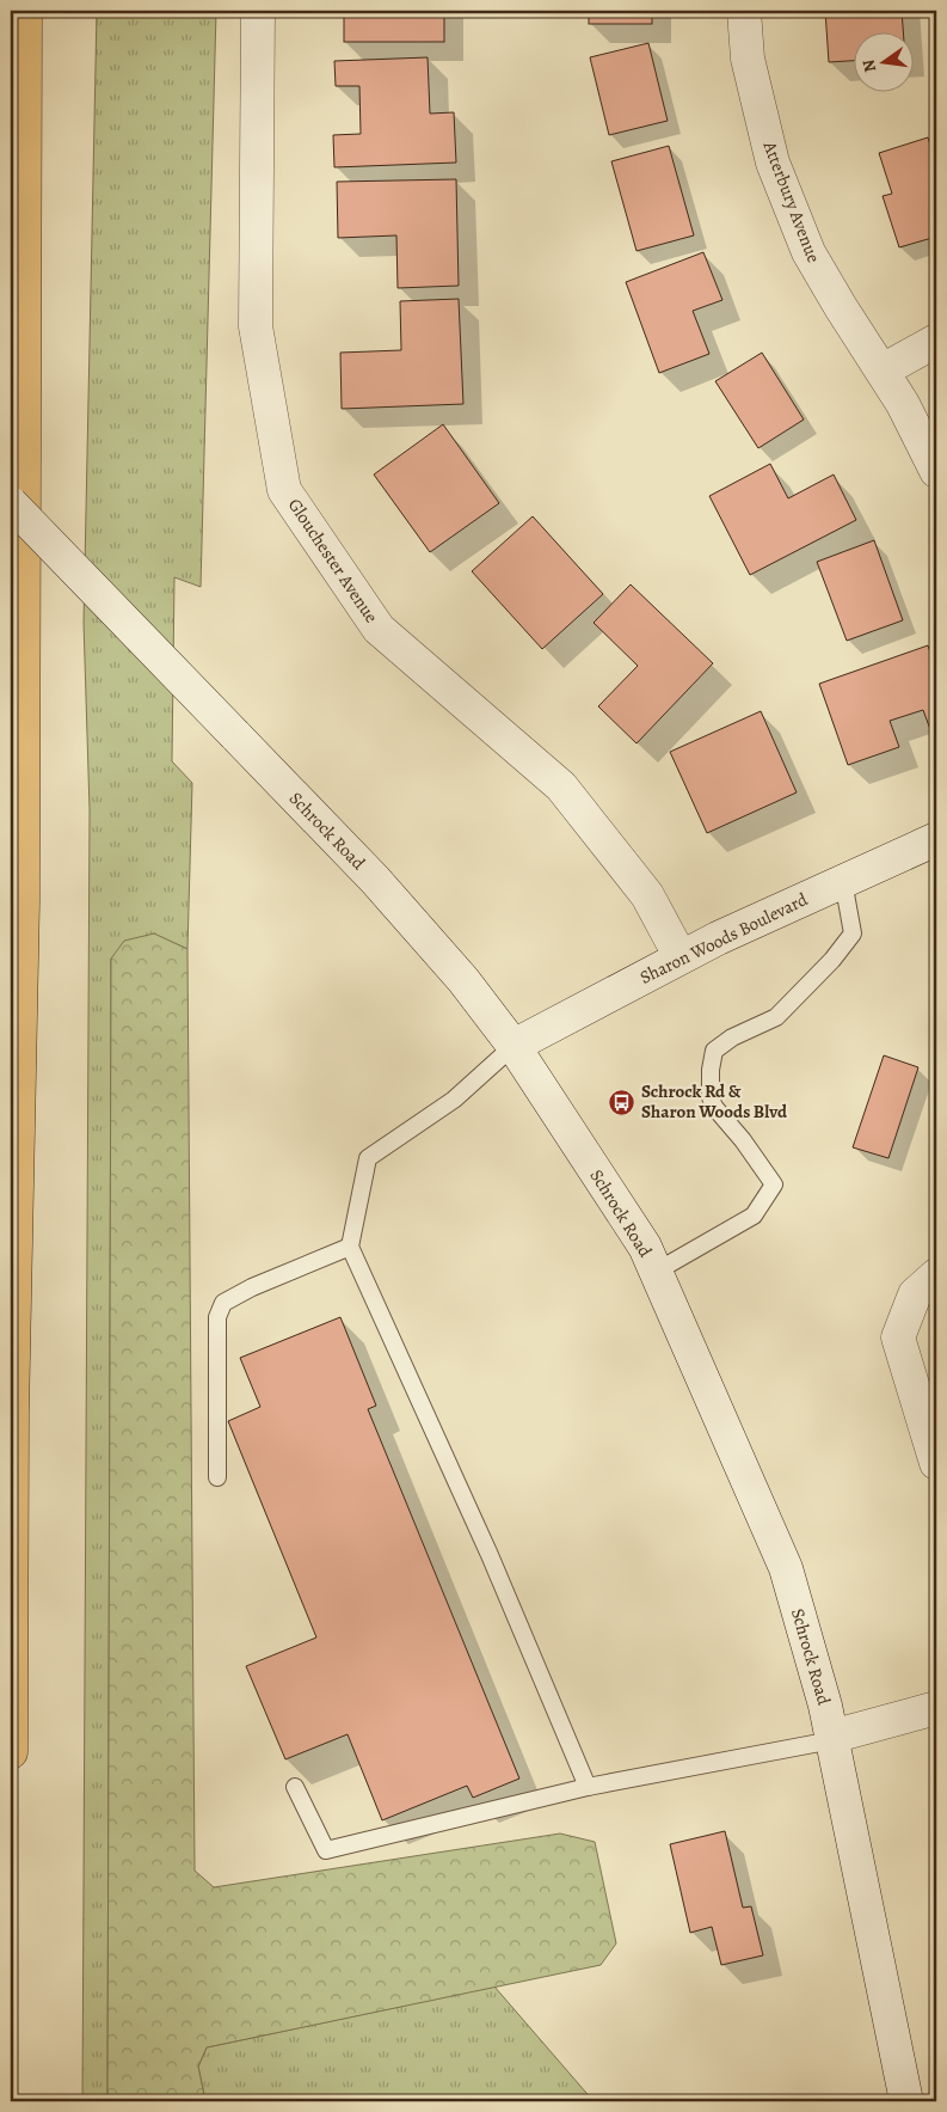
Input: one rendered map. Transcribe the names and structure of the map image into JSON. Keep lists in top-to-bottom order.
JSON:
{
  "streets": {
    "street": [
      "Atterbury Avenue",
      "Glouchester Avenue",
      "Schrock Road",
      "Sharon Woods Boulevard"
    ]
  },
  "crossings": [
    ["Glouchester Avenue", "Sharon Woods Boulevard"],
    ["Schrock Road", "Sharon Woods Boulevard"]
  ],
  "places": {
    "bus stop": ["Schrock Rd & Sharon Woods Blvd"]
  },
  "north": "left"
}
